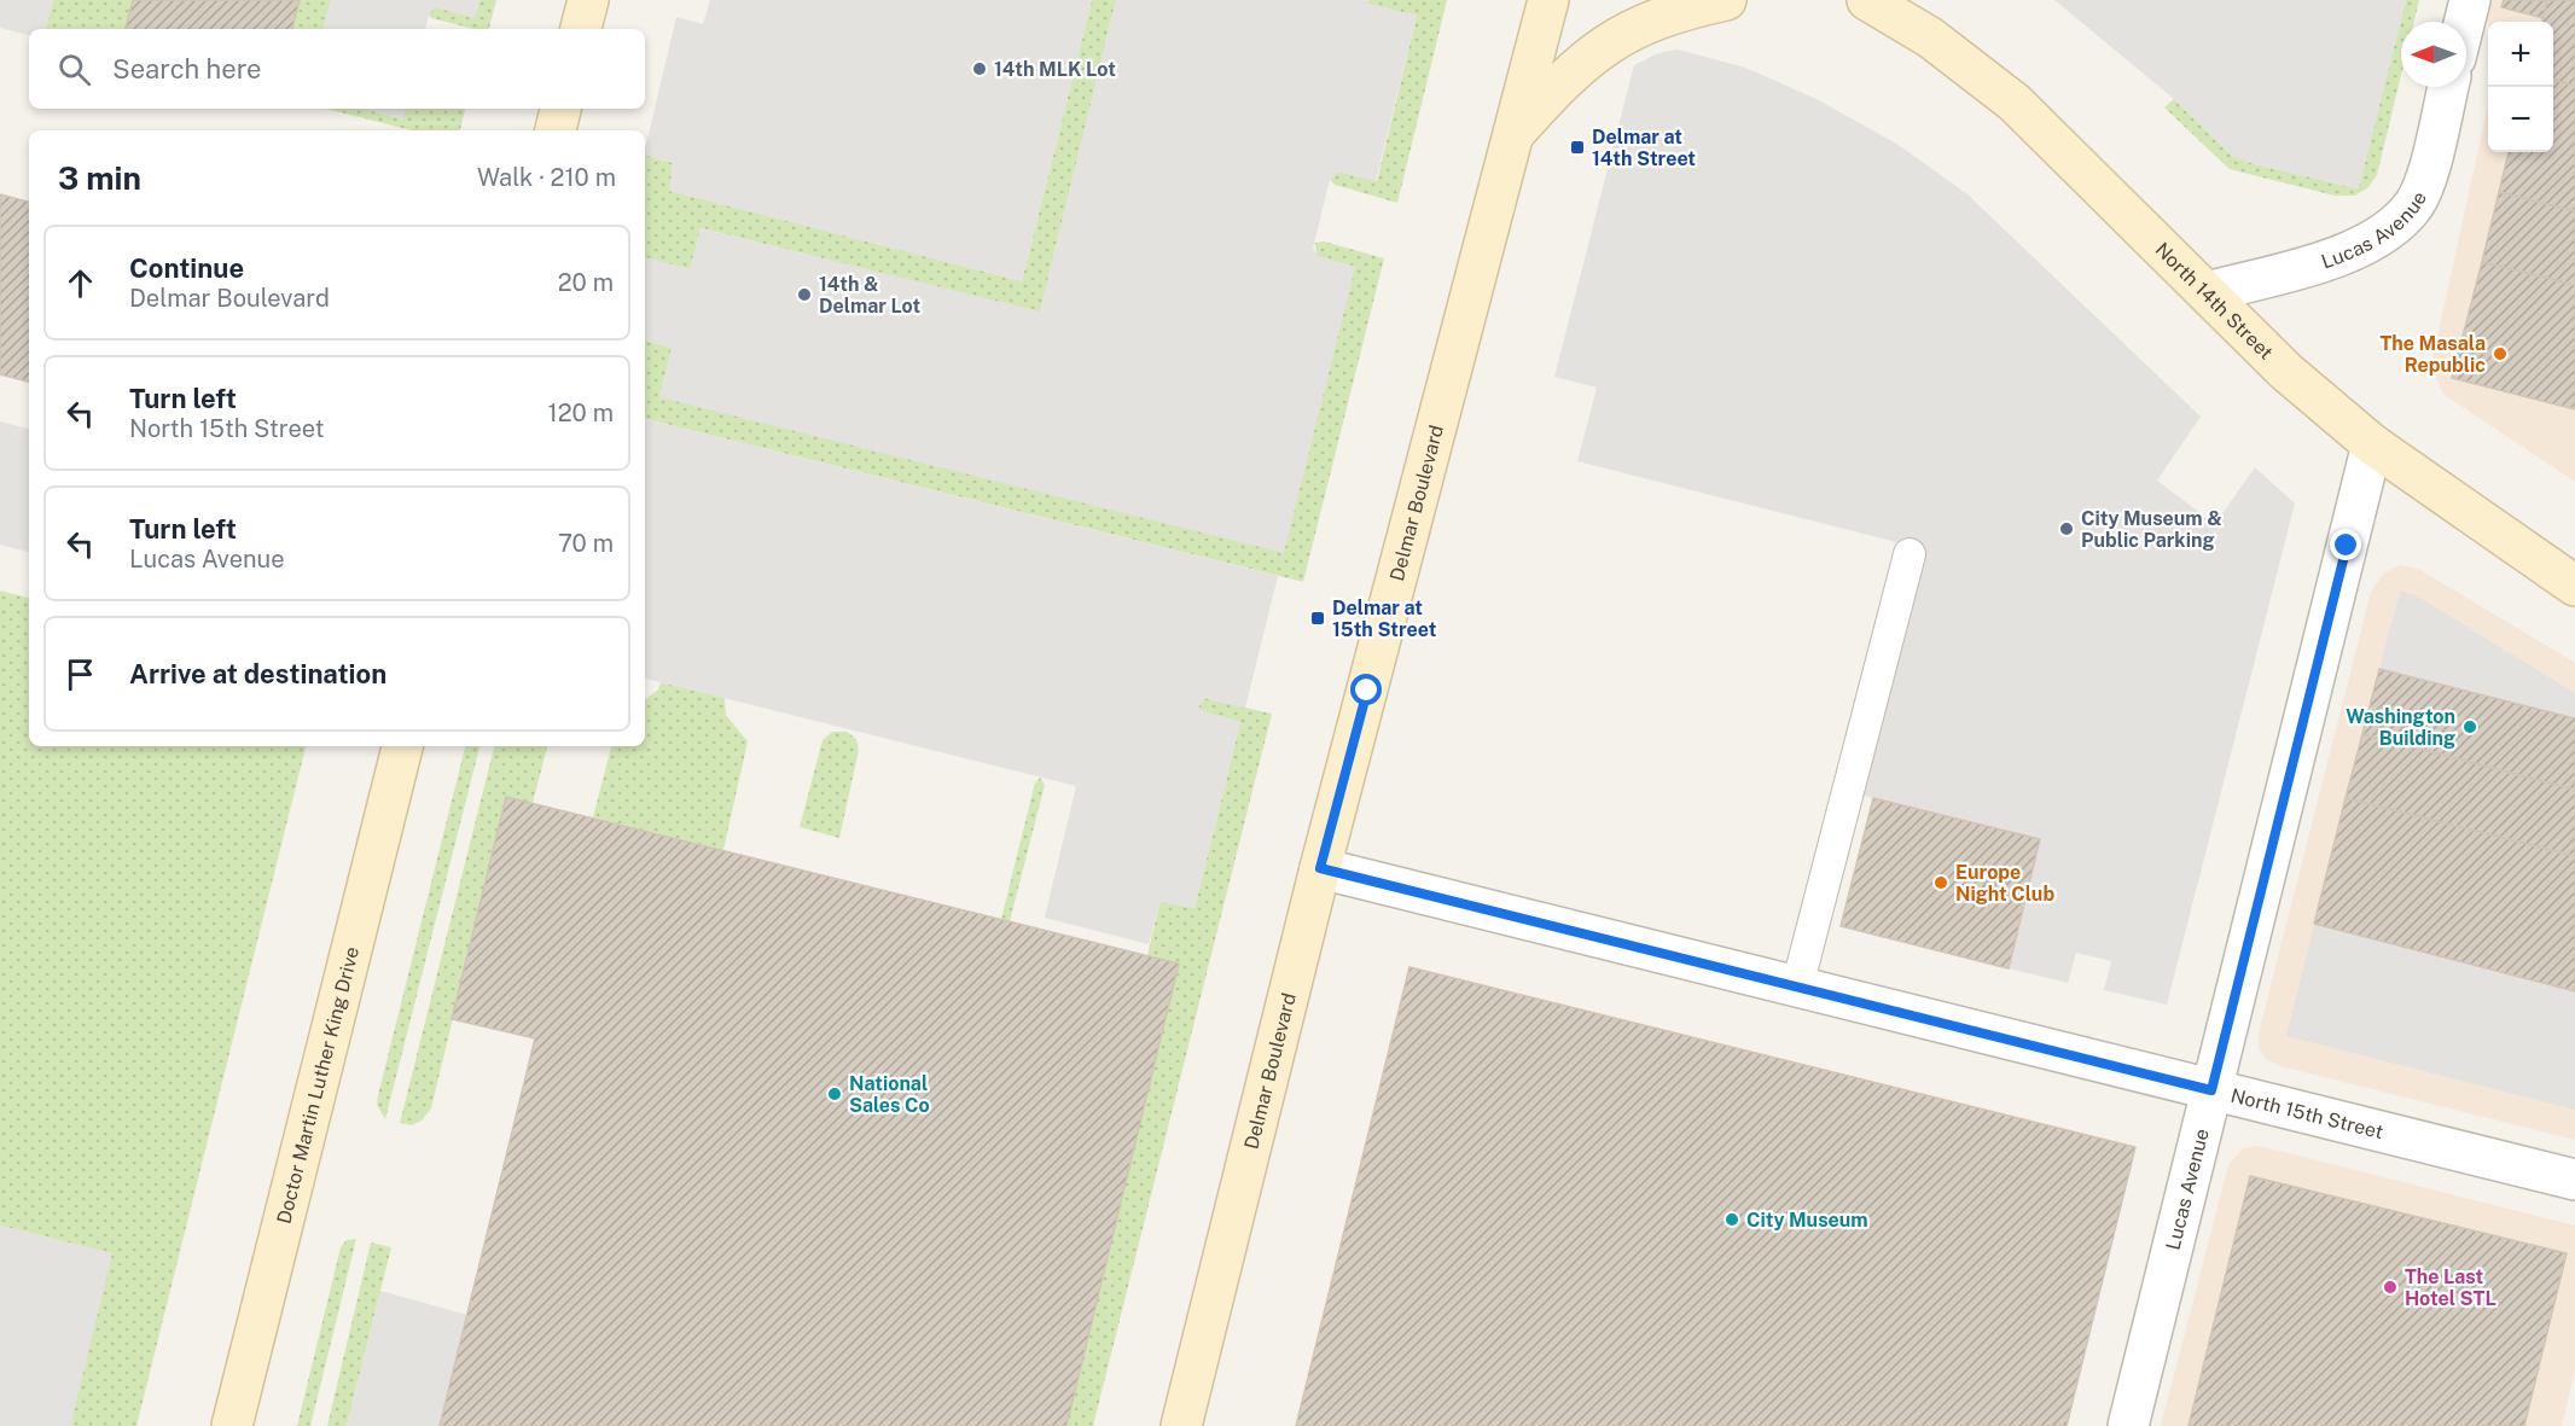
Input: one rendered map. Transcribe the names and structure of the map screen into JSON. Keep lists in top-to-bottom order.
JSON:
{
  "streets": {
    "street": [
      "Lucas Avenue",
      "North 14th Street",
      "Delmar Boulevard",
      "Doctor Martin Luther King Drive",
      "North 15th Street"
    ]
  },
  "crossings": [
    ["Lucas Avenue", "North 14th Street"],
    ["Lucas Avenue", "North 15th Street"],
    ["Delmar Boulevard", "North 15th Street"]
  ],
  "places": {
    "other": [
      "14th MLK Lot",
      "14th & Delmar Lot",
      "The Masala Republic",
      "City Museum & Public Parking",
      "Washington Building",
      "Europe Night Club",
      "National Sales Co",
      "City Museum",
      "The Last Hotel STL"
    ],
    "transit": ["Delmar at 14th Street", "Delmar at 15th Street"]
  },
  "north": "left",
  "page": {
    "map_buttons": ["+", "−"],
    "search": "Search here",
    "heading": ["3 min", "Walk · 210 m"],
    "list": [
      ["Continue", "Delmar Boulevard", "20 m"],
      ["Turn left", "North 15th Street", "120 m"],
      ["Turn left", "Lucas Avenue", "70 m"],
      "Arrive at destination"
    ]
  }
}
